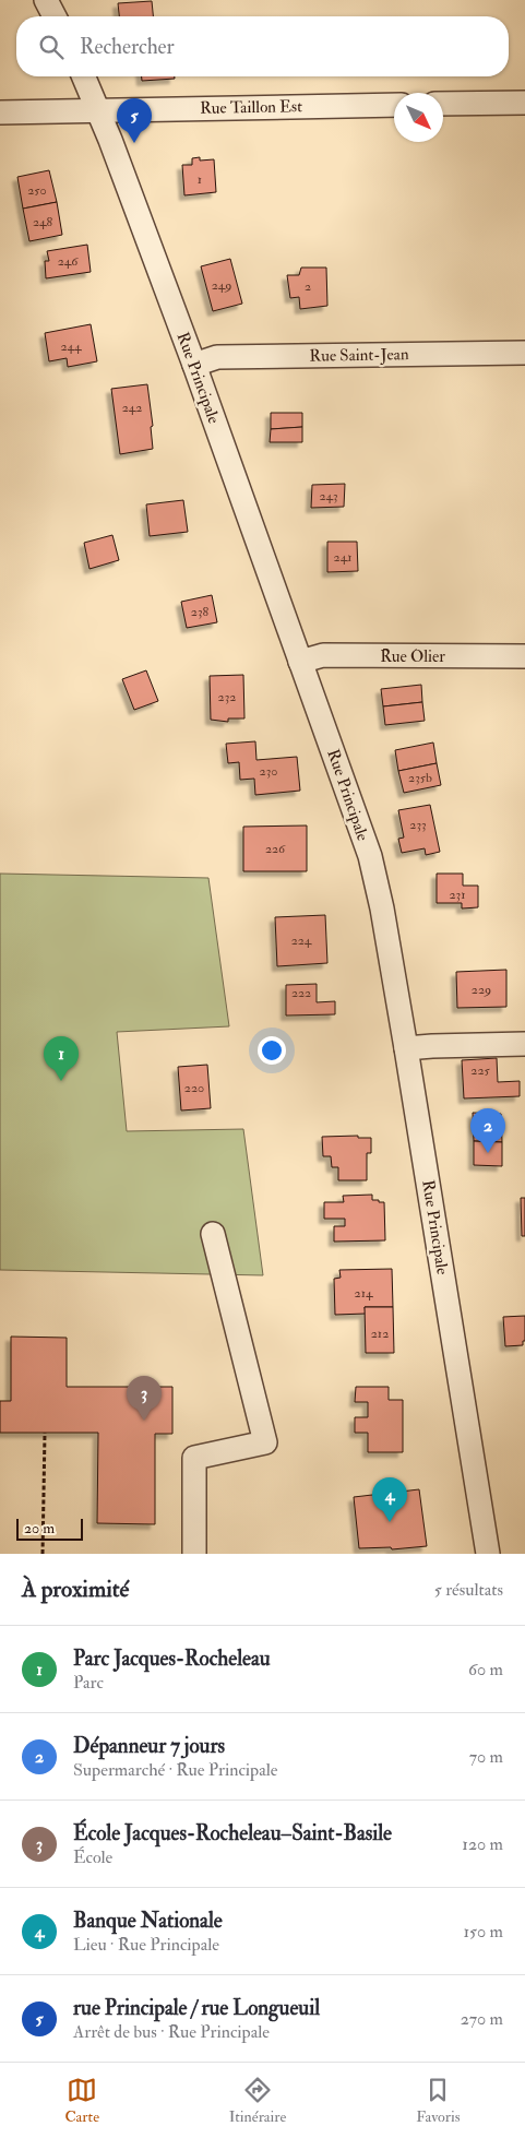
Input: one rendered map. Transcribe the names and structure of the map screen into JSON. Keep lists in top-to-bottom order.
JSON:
{
  "streets": {
    "street": [
      "Rue Taillon Est",
      "Rue Saint-Jean",
      "Rue Principale",
      "Rue Olier"
    ]
  },
  "crossings": [
    ["Rue Taillon Est", "Rue Principale"],
    ["Rue Saint-Jean", "Rue Principale"],
    ["Rue Principale", "Rue Olier"]
  ],
  "house_numbers": [
    "1",
    "250",
    "248",
    "246",
    "249",
    "2",
    "244",
    "242",
    "243",
    "241",
    "238",
    "232",
    "230",
    "235b",
    "233",
    "226",
    "231",
    "224",
    "229",
    "222",
    "225",
    "220",
    "214",
    "212"
  ],
  "scale_bar": "20 m",
  "north": "bottom right",
  "page": {
    "search": "Rechercher",
    "pins": [
      "5",
      "1",
      "2",
      "3",
      "4"
    ],
    "scale": "20 m",
    "heading": ["À proximité", "5 résultats"],
    "list": [
      {
        "mark": "1",
        "name": "Parc Jacques-Rocheleau",
        "note": "Parc",
        "value": "60 m"
      },
      {
        "mark": "2",
        "name": "Dépanneur 7 jours",
        "note": "Supermarché · Rue Principale",
        "value": "70 m"
      },
      {
        "mark": "3",
        "name": "École Jacques-Rocheleau–Saint-Basile",
        "note": "École",
        "value": "120 m"
      },
      {
        "mark": "4",
        "name": "Banque Nationale",
        "note": "Lieu · Rue Principale",
        "value": "150 m"
      },
      {
        "mark": "5",
        "name": "rue Principale / rue Longueuil",
        "note": "Arrêt de bus · Rue Principale",
        "value": "270 m"
      }
    ],
    "nav": ["Carte", "Itinéraire", "Favoris"]
  }
}
